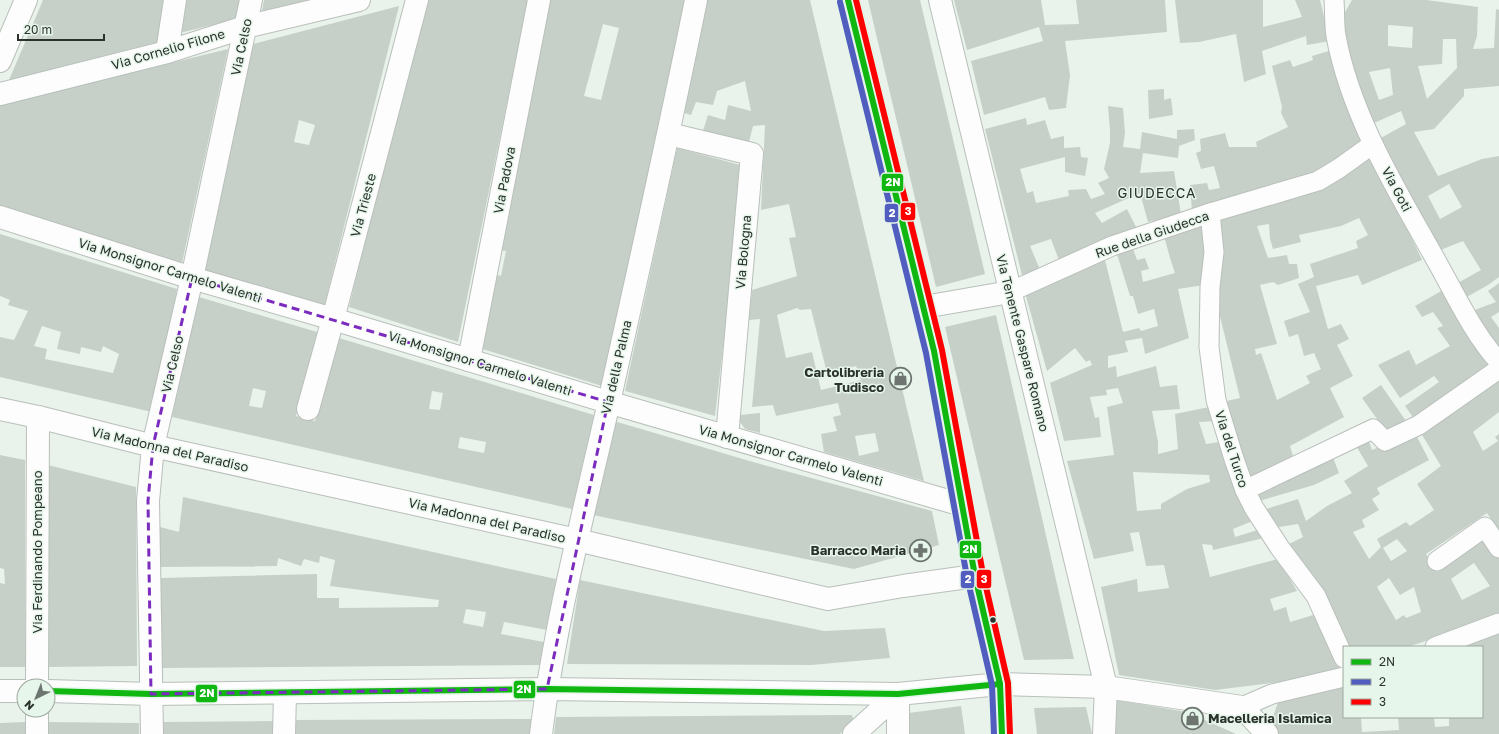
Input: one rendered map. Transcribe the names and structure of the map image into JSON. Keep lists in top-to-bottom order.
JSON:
{
  "streets": {
    "street": [
      "Via Celso",
      "Via Cornelio Filone",
      "Via Padova",
      "Via Goti",
      "Via Trieste",
      "Rue della Giudecca",
      "Via Bologna",
      "Via Monsignor Carmelo Valenti",
      "Via Tenente Gaspare Romano",
      "Via della Palma",
      "Via Madonna del Paradiso",
      "Via del Turco",
      "Via Ferdinando Pompeano"
    ]
  },
  "crossings": [
    ["Via Celso", "Via Cornelio Filone"],
    ["Via Celso", "Via Monsignor Carmelo Valenti"],
    ["Via Celso", "Via Madonna del Paradiso"],
    ["Via Padova", "Via Monsignor Carmelo Valenti"],
    ["Via Goti", "Rue della Giudecca"],
    ["Via Trieste", "Via Monsignor Carmelo Valenti"],
    ["Rue della Giudecca", "Via Tenente Gaspare Romano"],
    ["Rue della Giudecca", "Via del Turco"],
    ["Via Bologna", "Via Monsignor Carmelo Valenti"],
    ["Via Bologna", "Via della Palma"],
    ["Via Monsignor Carmelo Valenti", "Via della Palma"],
    ["Via della Palma", "Via Madonna del Paradiso"],
    ["Via Madonna del Paradiso", "Via Ferdinando Pompeano"]
  ],
  "districts": ["GIUDECCA"],
  "places": {
    "shop": ["Cartolibreria Tudisco", "Macelleria Islamica"],
    "pharmacy": ["Barracco Maria"]
  },
  "lines": ["transit line 2N", "transit line 3", "transit line 2"],
  "legend": ["2N", "2", "3"],
  "scale_bar": "20 m",
  "north": "bottom left"
}
